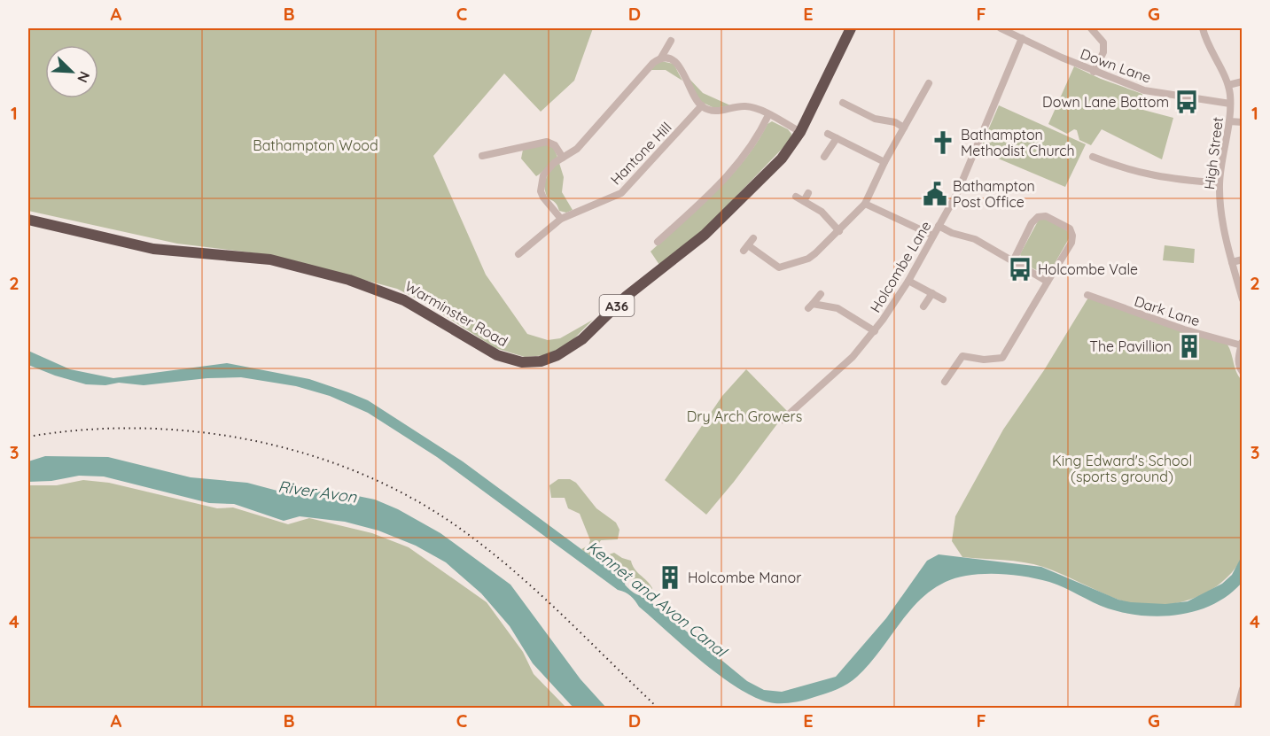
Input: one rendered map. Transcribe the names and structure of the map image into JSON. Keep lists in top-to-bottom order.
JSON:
{
  "streets": {
    "highway": ["A36", "Warminster Road"],
    "street": [
      "Down Lane",
      "Hantone Hill",
      "High Street",
      "Holcombe Lane",
      "Dark Lane"
    ]
  },
  "crossings": [
    ["Down Lane", "High Street"],
    ["Down Lane", "Holcombe Lane"]
  ],
  "water": ["River Avon", "Kennet and Avon Canal"],
  "parks": ["Bathampton Wood", "Dry Arch Growers", "King Edward's School (sports ground)"],
  "places": {
    "bus stop": ["Down Lane Bottom", "Holcombe Vale"],
    "church": ["Bathampton Methodist Church"],
    "public building": ["Bathampton Post Office"],
    "building": ["The Pavillion", "Holcombe Manor"]
  },
  "north": "bottom right",
  "grid": {
    "columns": [
      "A",
      "B",
      "C",
      "D",
      "E",
      "F",
      "G"
    ],
    "rows": [
      "1",
      "2",
      "3",
      "4"
    ]
  }
}
